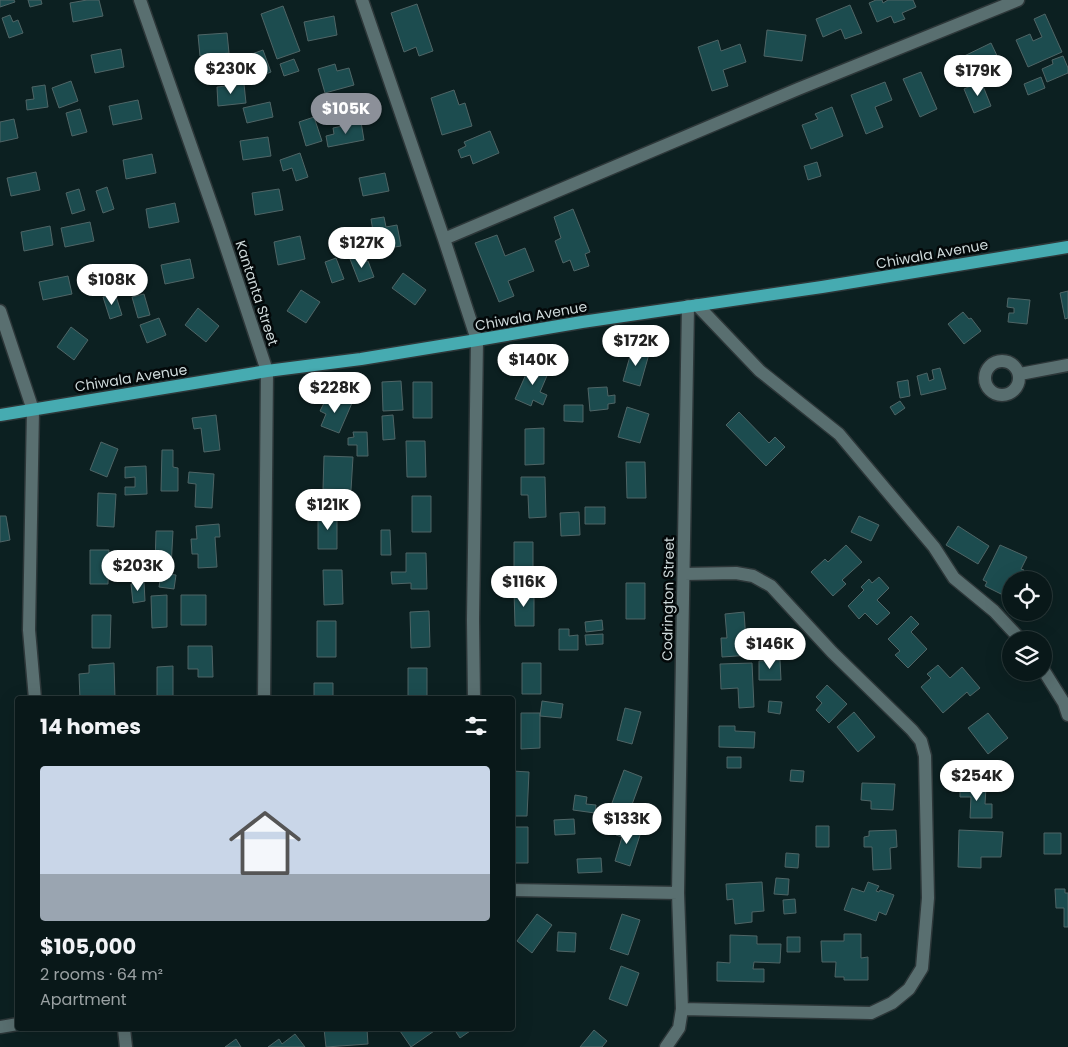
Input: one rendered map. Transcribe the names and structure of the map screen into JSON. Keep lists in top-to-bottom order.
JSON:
{
  "streets": {
    "main road": ["Chiwala Avenue"],
    "street": ["Kantanta Street", "Codrington Street"]
  },
  "crossings": [
    ["Chiwala Avenue", "Kantanta Street"],
    ["Chiwala Avenue", "Codrington Street"]
  ],
  "page": {
    "price": [
      "$230K",
      "$179K",
      "$105K",
      "$127K",
      "$108K",
      "$172K",
      "$140K",
      "$228K",
      "$121K",
      "$203K",
      "$116K",
      "$146K",
      "$254K",
      "$133K"
    ],
    "heading": "14 homes",
    "list": [
      {
        "name": "$105,000",
        "note": "2 rooms · 64 m² · Apartment"
      }
    ]
  }
}
